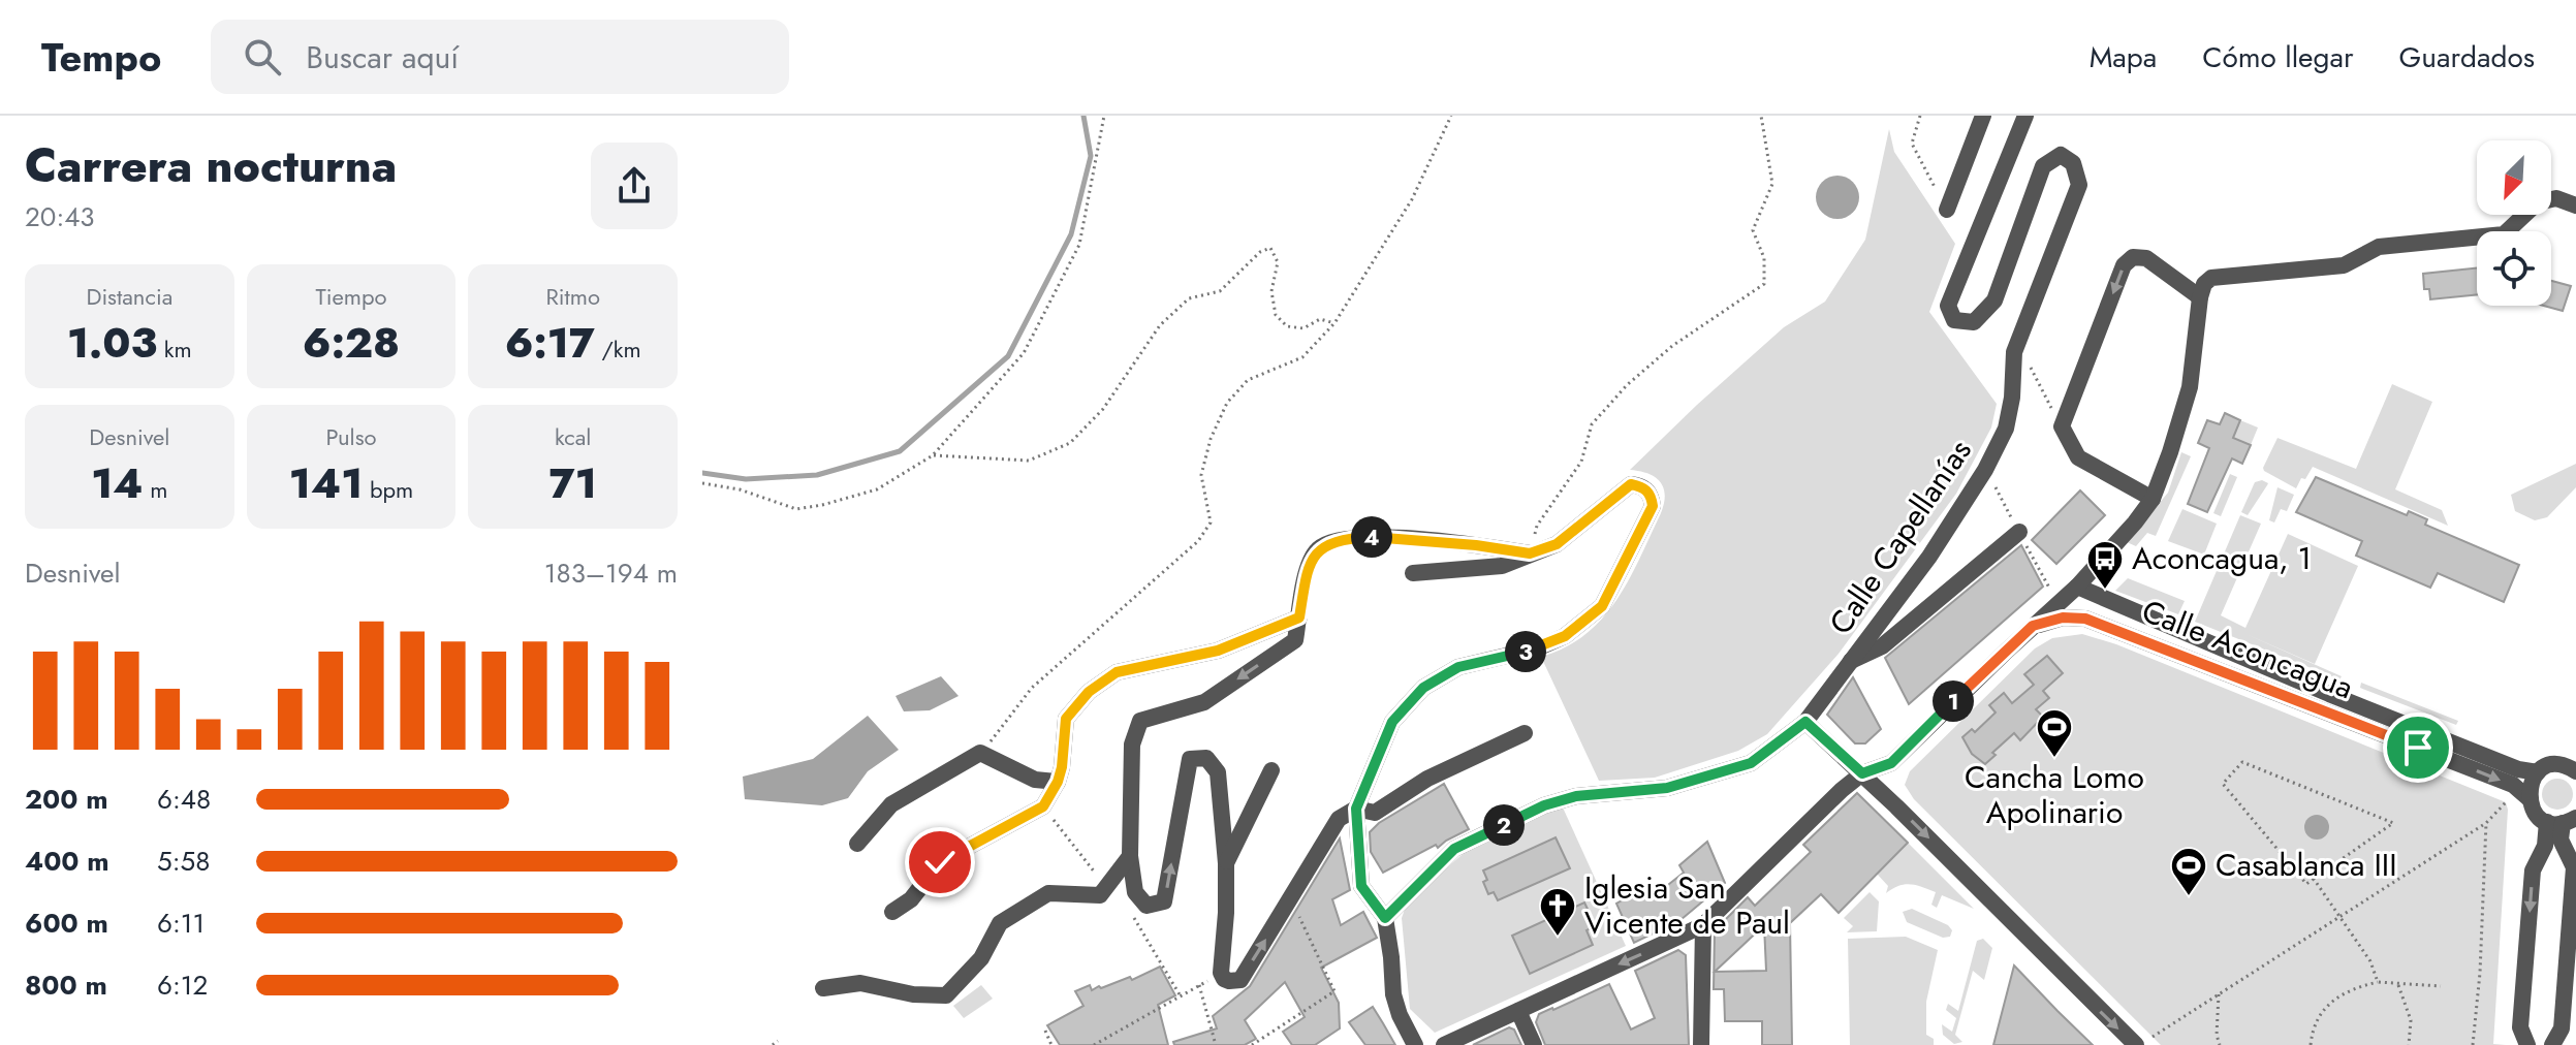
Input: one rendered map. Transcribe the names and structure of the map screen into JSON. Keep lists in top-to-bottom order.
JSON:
{
  "streets": {
    "street": ["Calle Capellanías", "Calle Aconcagua"]
  },
  "places": {
    "bus stop": ["Aconcagua, 1"],
    "sports": ["Cancha Lomo Apolinario", "Casablanca III"],
    "church": ["Iglesia San Vicente de Paul"]
  },
  "north": "bottom left",
  "page": {
    "header": "Tempo",
    "search": "Buscar aquí",
    "nav": ["Mapa", "Cómo llegar", "Guardados"],
    "heading": ["Carrera nocturna", "20:43"],
    "stats": [
      ["Distancia", "1.03 km"],
      ["Tiempo", "6:28"],
      ["Ritmo", "6:17 /km"],
      ["Desnivel", "14 m"],
      ["Pulso", "141 bpm"],
      ["kcal", "71"]
    ],
    "pins": [
      "4",
      "3",
      "1",
      "2"
    ],
    "chart": ["Desnivel", "183–194 m"],
    "list": [
      {
        "name": "200 m",
        "note": "6:48"
      },
      {
        "name": "400 m",
        "note": "5:58"
      },
      {
        "name": "600 m",
        "note": "6:11"
      },
      {
        "name": "800 m",
        "note": "6:12"
      }
    ]
  }
}
